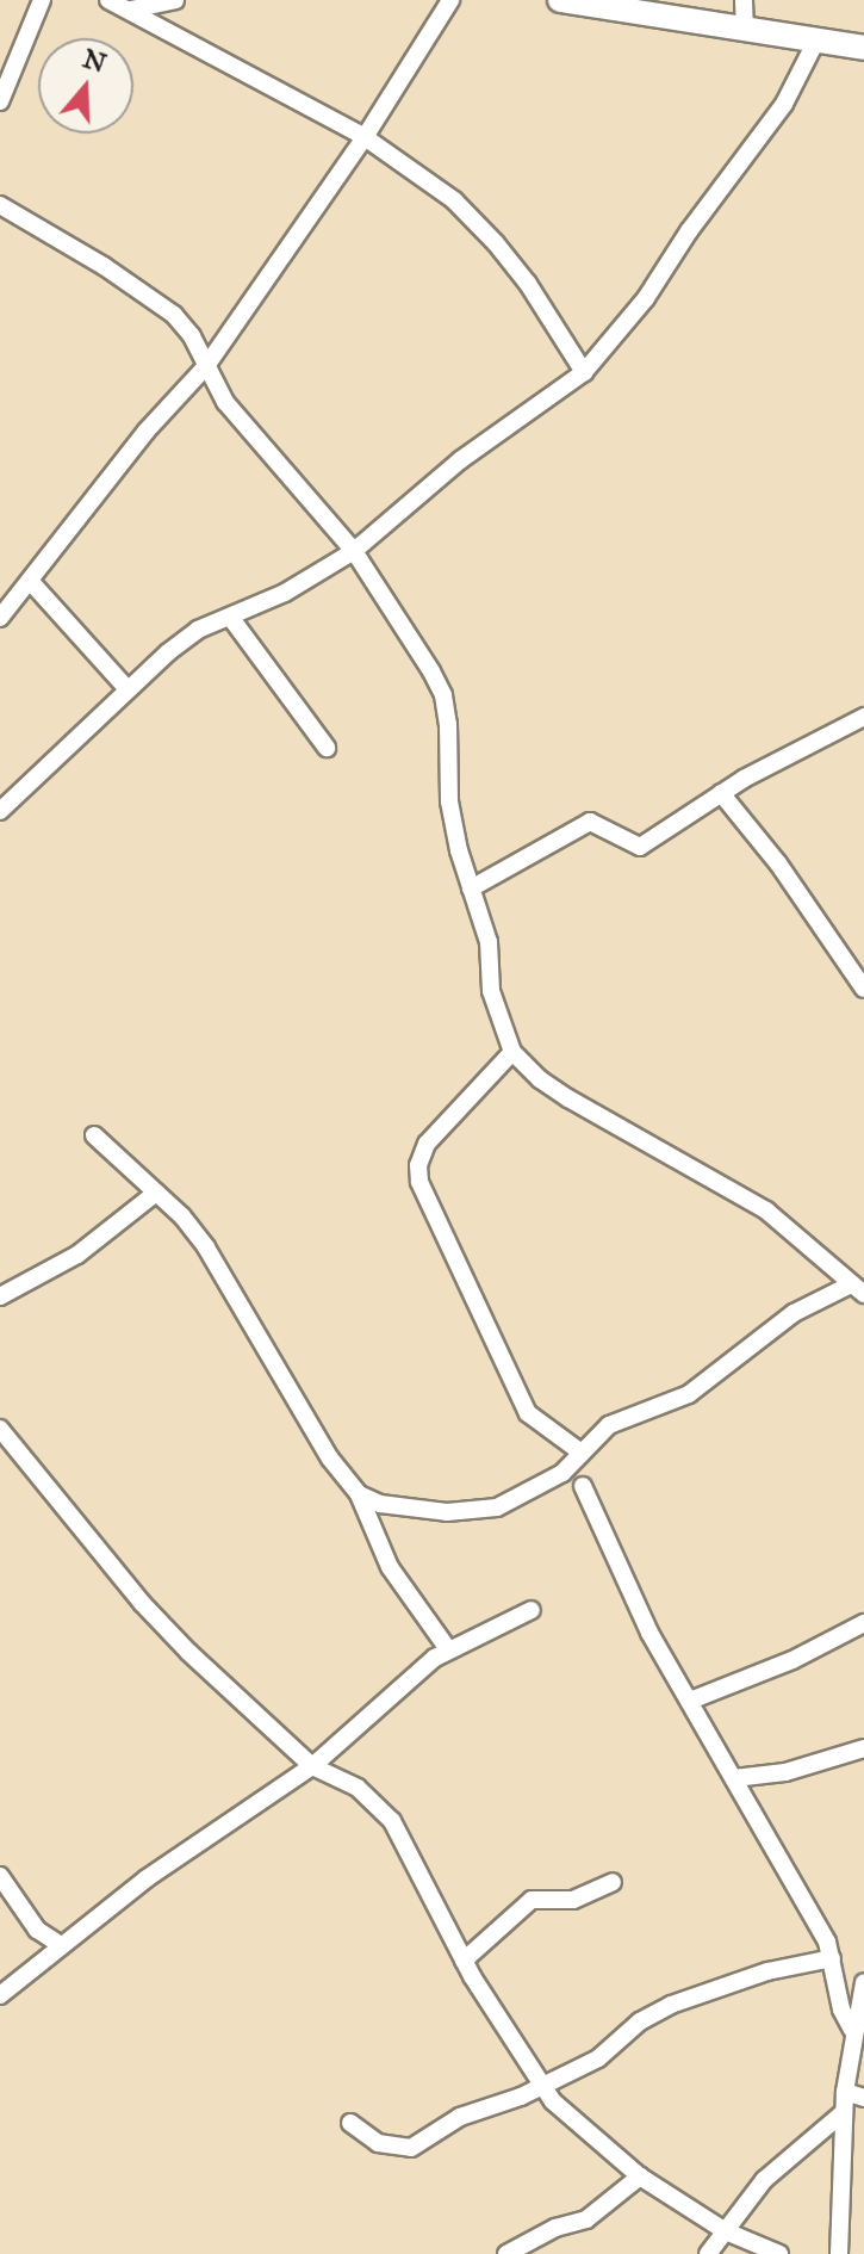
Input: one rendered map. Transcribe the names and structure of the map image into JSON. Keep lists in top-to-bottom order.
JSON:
{
  "north": "top"
}
